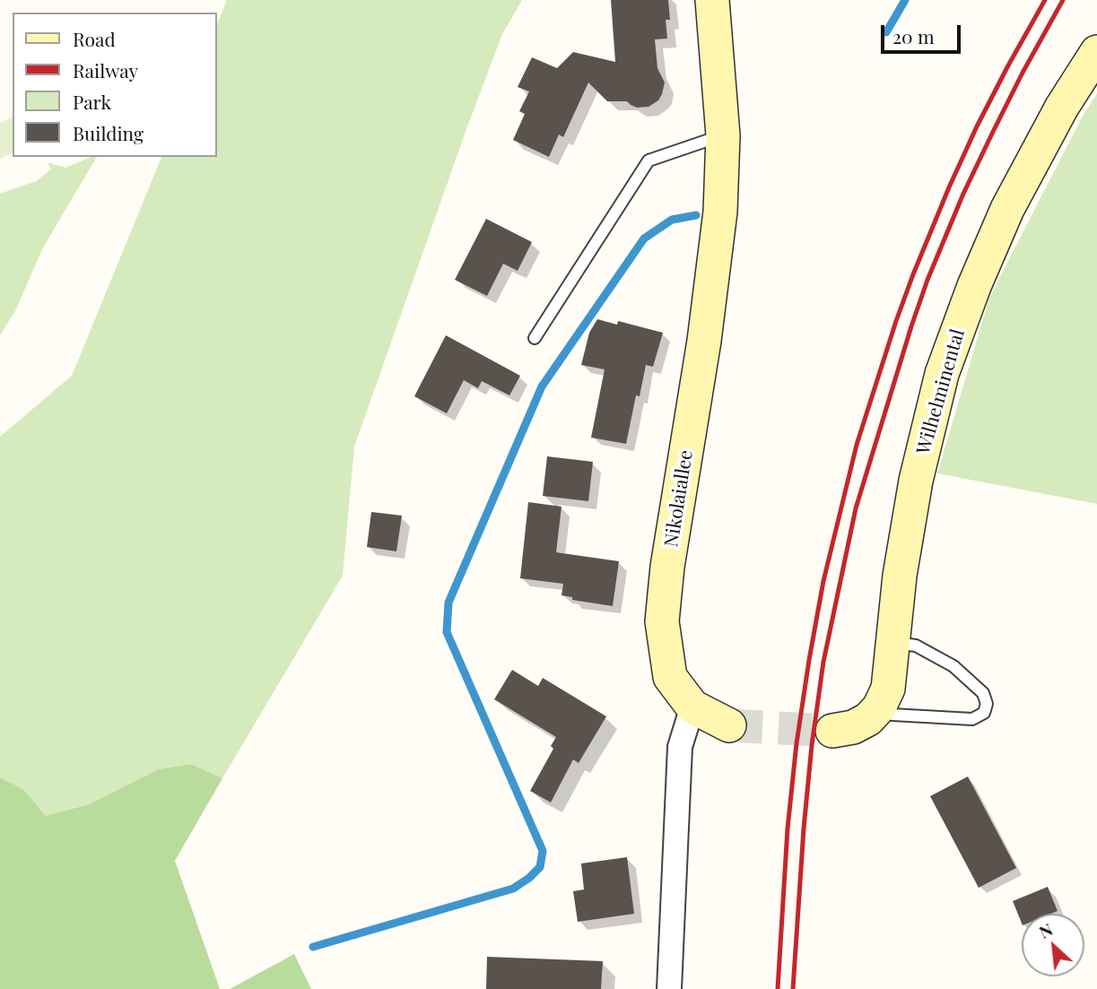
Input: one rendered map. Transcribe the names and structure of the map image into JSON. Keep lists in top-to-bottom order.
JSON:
{
  "streets": {
    "street": ["Wilhelminental", "Nikolaiallee"]
  },
  "legend": [
    "Road",
    "Railway",
    "Park",
    "Building"
  ],
  "scale_bar": "20 m",
  "north": "top left"
}
